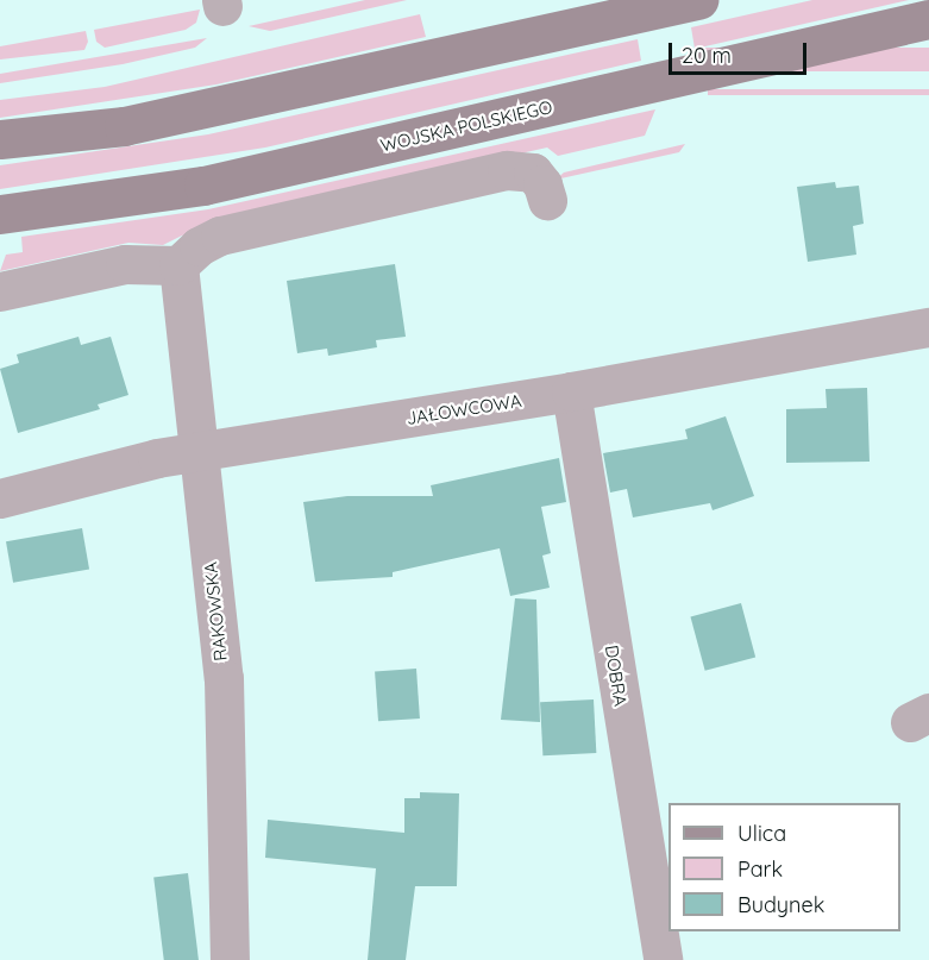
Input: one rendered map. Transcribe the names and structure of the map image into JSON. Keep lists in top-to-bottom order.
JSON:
{
  "streets": {
    "main road": ["WOJSKA POLSKIEGO"],
    "street": ["JAŁOWCOWA", "RAKOWSKA", "DOBRA"]
  },
  "crossings": [
    ["JAŁOWCOWA", "RAKOWSKA"],
    ["JAŁOWCOWA", "DOBRA"]
  ],
  "legend": ["Ulica", "Park", "Budynek"],
  "scale_bar": "20 m"
}
